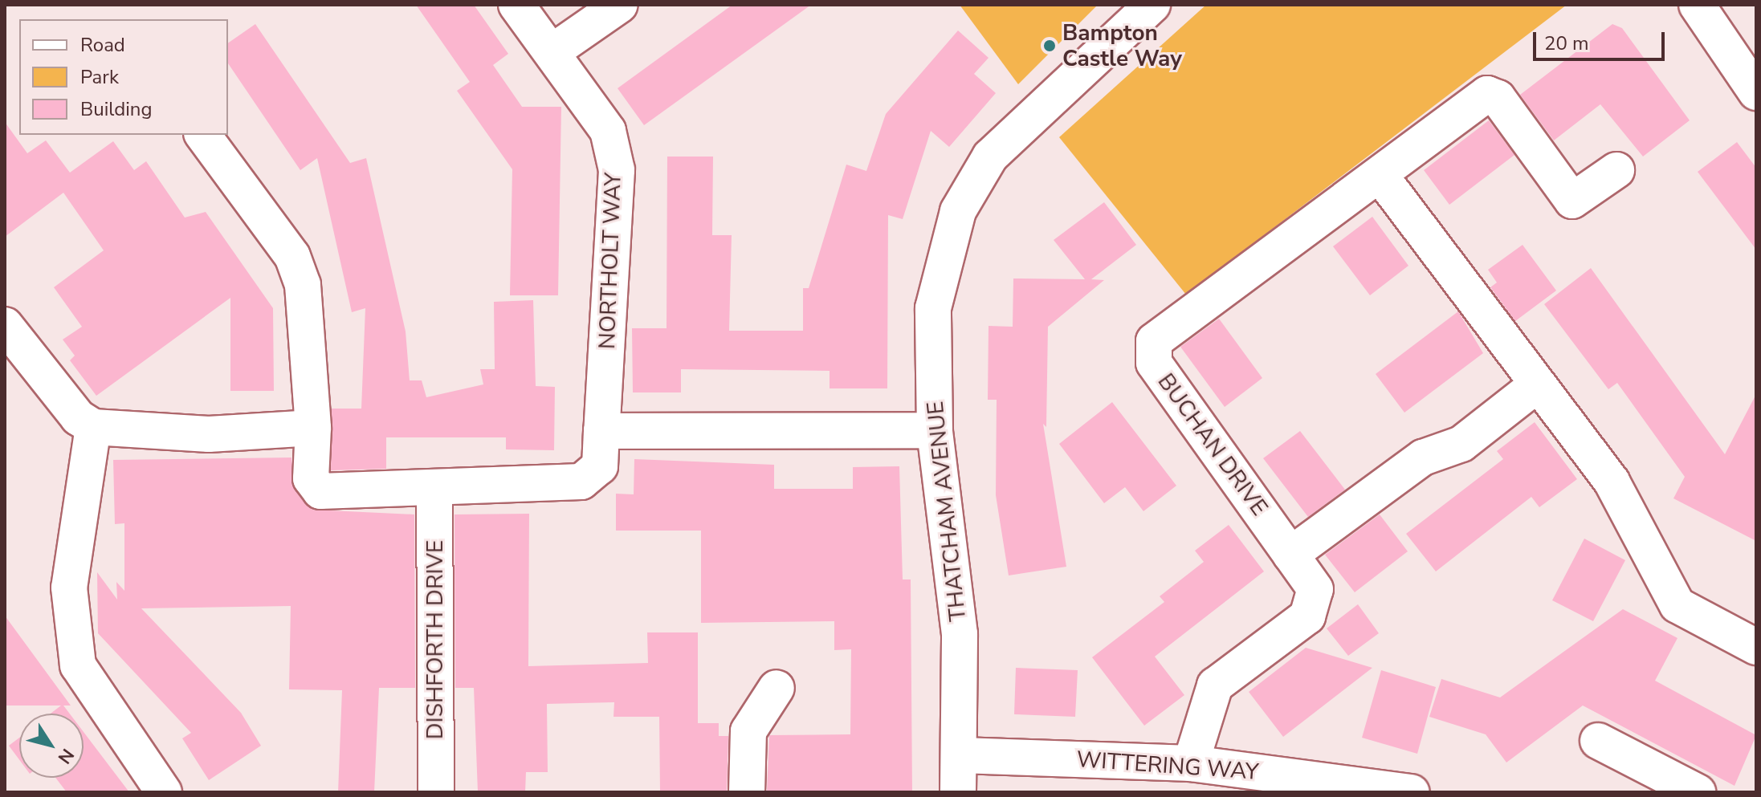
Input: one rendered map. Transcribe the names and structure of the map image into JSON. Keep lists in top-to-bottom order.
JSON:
{
  "streets": {
    "street": [
      "NORTHOLT WAY",
      "BUCHAN DRIVE",
      "THATCHAM AVENUE",
      "DISHFORTH DRIVE",
      "WITTERING WAY"
    ]
  },
  "crossings": [
    ["BUCHAN DRIVE", "WITTERING WAY"],
    ["THATCHAM AVENUE", "WITTERING WAY"]
  ],
  "places": ["Bampton Castle Way"],
  "legend": ["Road", "Park", "Building"],
  "scale_bar": "20 m",
  "north": "bottom right"
}
